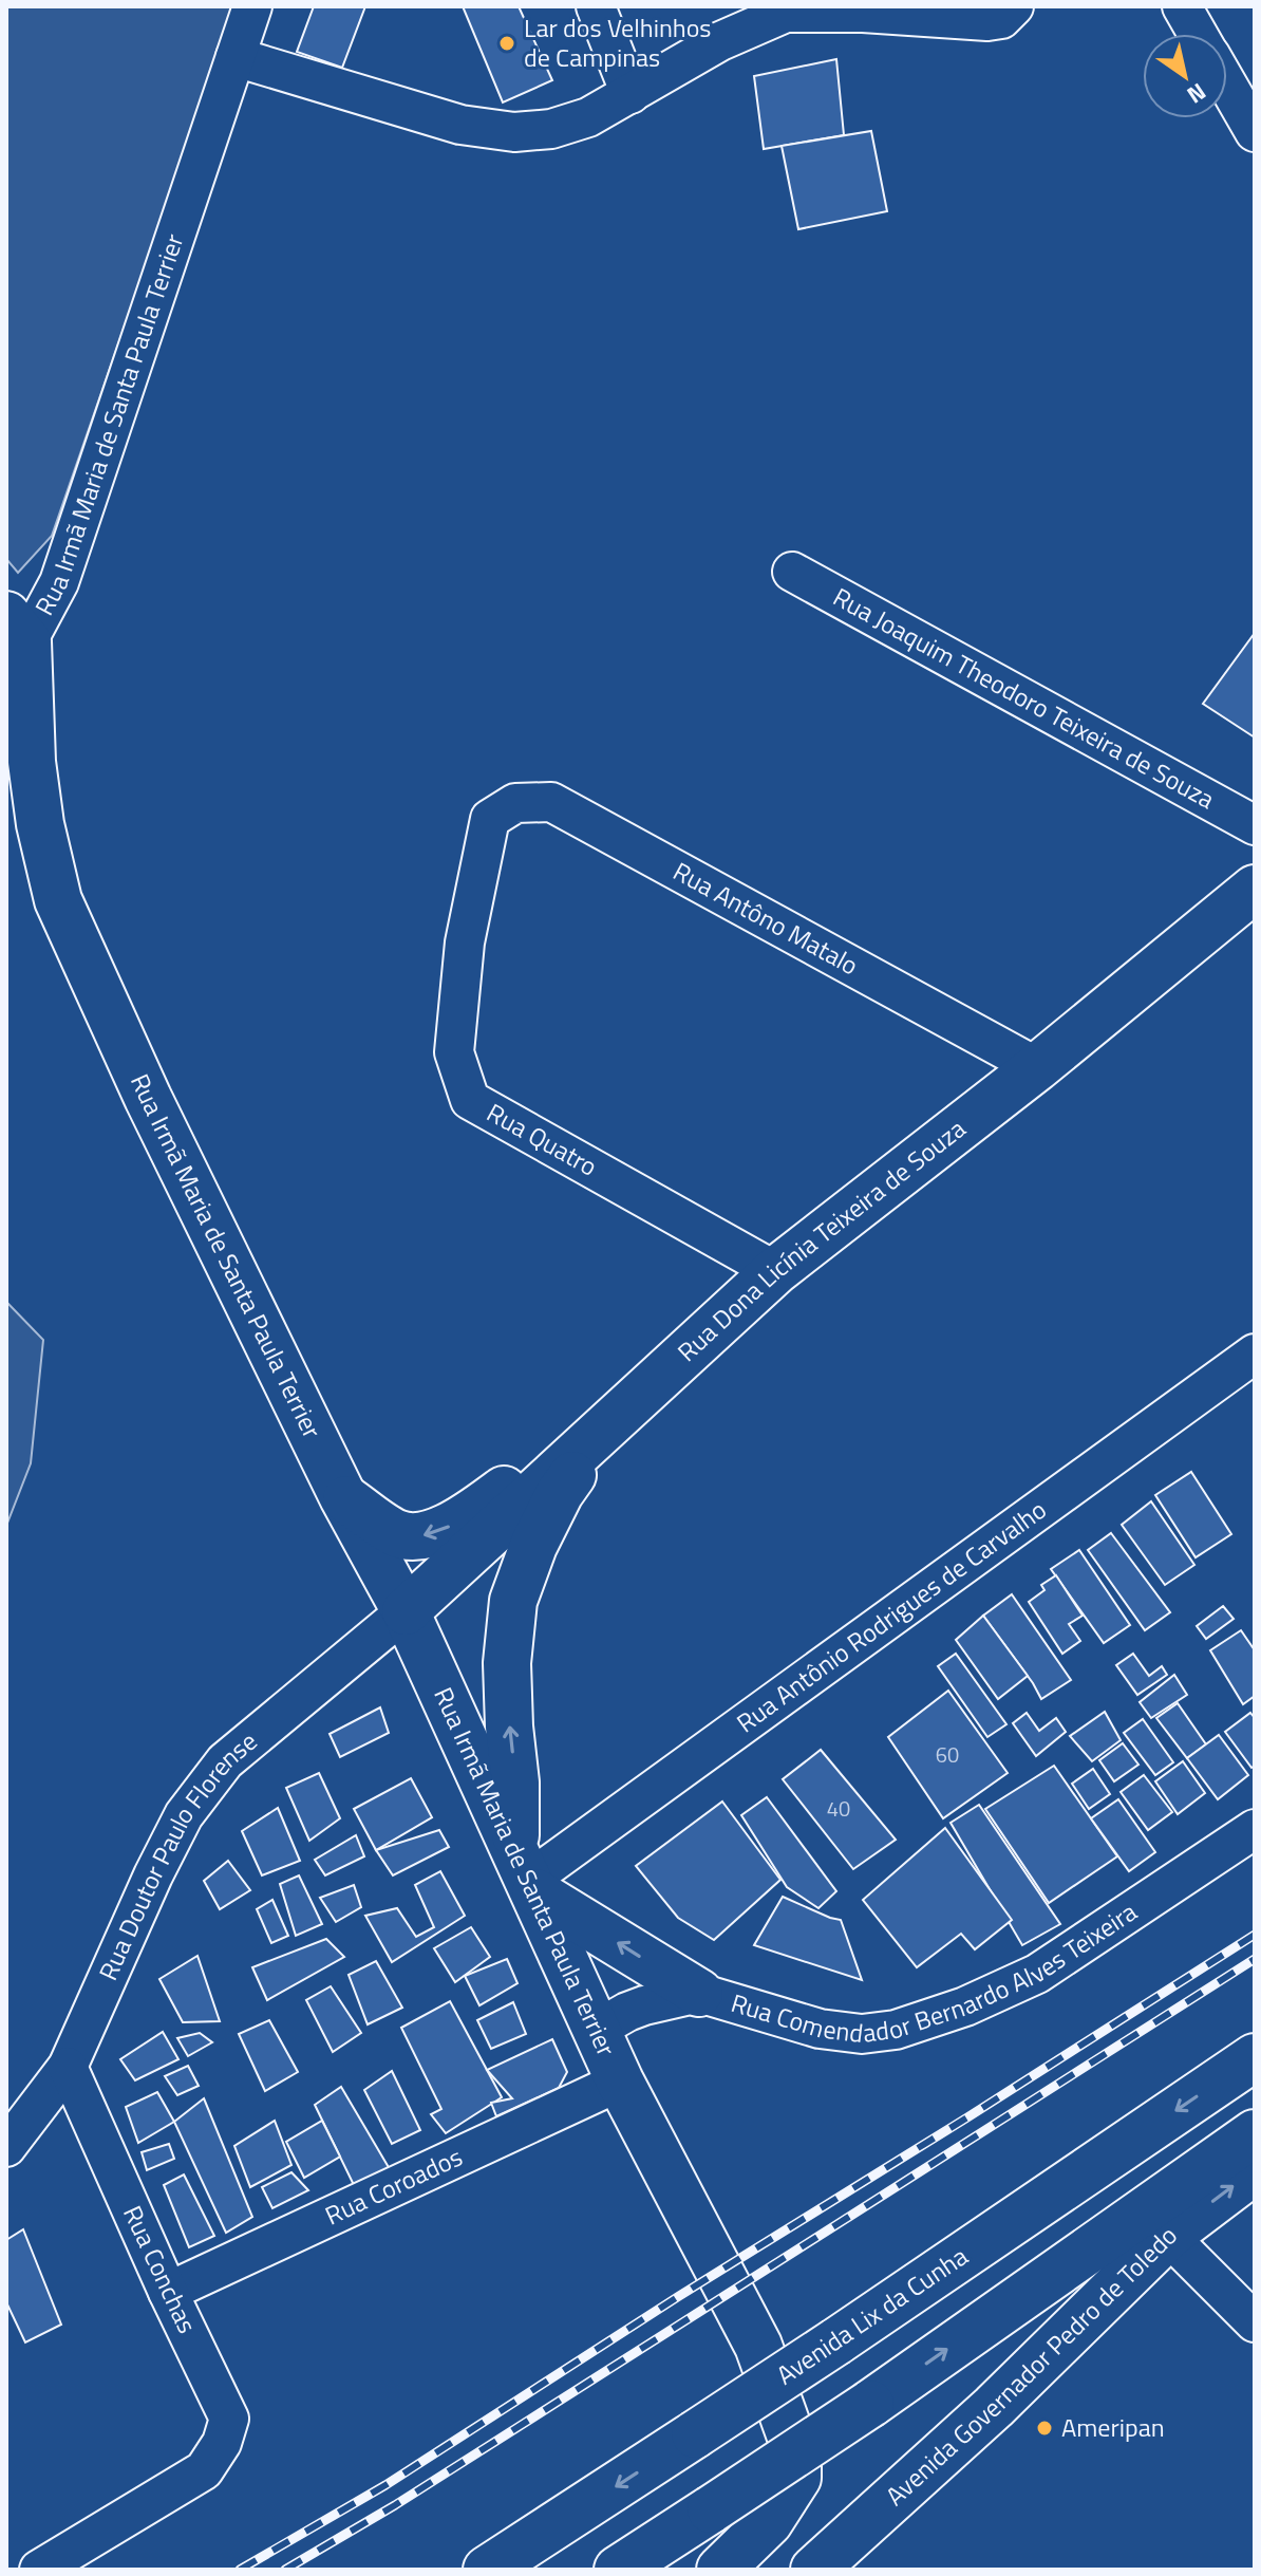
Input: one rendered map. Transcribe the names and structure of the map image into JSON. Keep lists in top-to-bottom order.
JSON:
{
  "streets": {
    "main road": [
      "Rua Irmã Maria de Santa Paula Terrier",
      "Rua Dona Licínia Teixeira de Souza",
      "Avenida Lix da Cunha",
      "Avenida Governador Pedro de Toledo"
    ],
    "street": [
      "Rua Joaquim Theodoro Teixeira de Souza",
      "Rua Antôno Matalo",
      "Rua Quatro",
      "Rua Antônio Rodrigues de Carvalho",
      "Rua Doutor Paulo Florense",
      "Rua Comendador Bernardo Alves Teixeira",
      "Rua Coroados",
      "Rua Conchas"
    ]
  },
  "crossings": [
    ["Rua Irmã Maria de Santa Paula Terrier", "Rua Dona Licínia Teixeira de Souza"],
    ["Rua Irmã Maria de Santa Paula Terrier", "Rua Antônio Rodrigues de Carvalho"],
    ["Rua Irmã Maria de Santa Paula Terrier", "Rua Doutor Paulo Florense"],
    ["Rua Irmã Maria de Santa Paula Terrier", "Rua Comendador Bernardo Alves Teixeira"],
    ["Rua Irmã Maria de Santa Paula Terrier", "Rua Coroados"],
    ["Rua Antôno Matalo", "Rua Quatro"],
    ["Rua Antôno Matalo", "Rua Dona Licínia Teixeira de Souza"],
    ["Rua Quatro", "Rua Dona Licínia Teixeira de Souza"],
    ["Rua Dona Licínia Teixeira de Souza", "Rua Doutor Paulo Florense"],
    ["Rua Doutor Paulo Florense", "Rua Conchas"],
    ["Rua Coroados", "Rua Conchas"]
  ],
  "places": ["Lar dos Velhinhos de Campinas", "Ameripan"],
  "house_numbers": ["60", "40"],
  "north": "bottom right"
}
